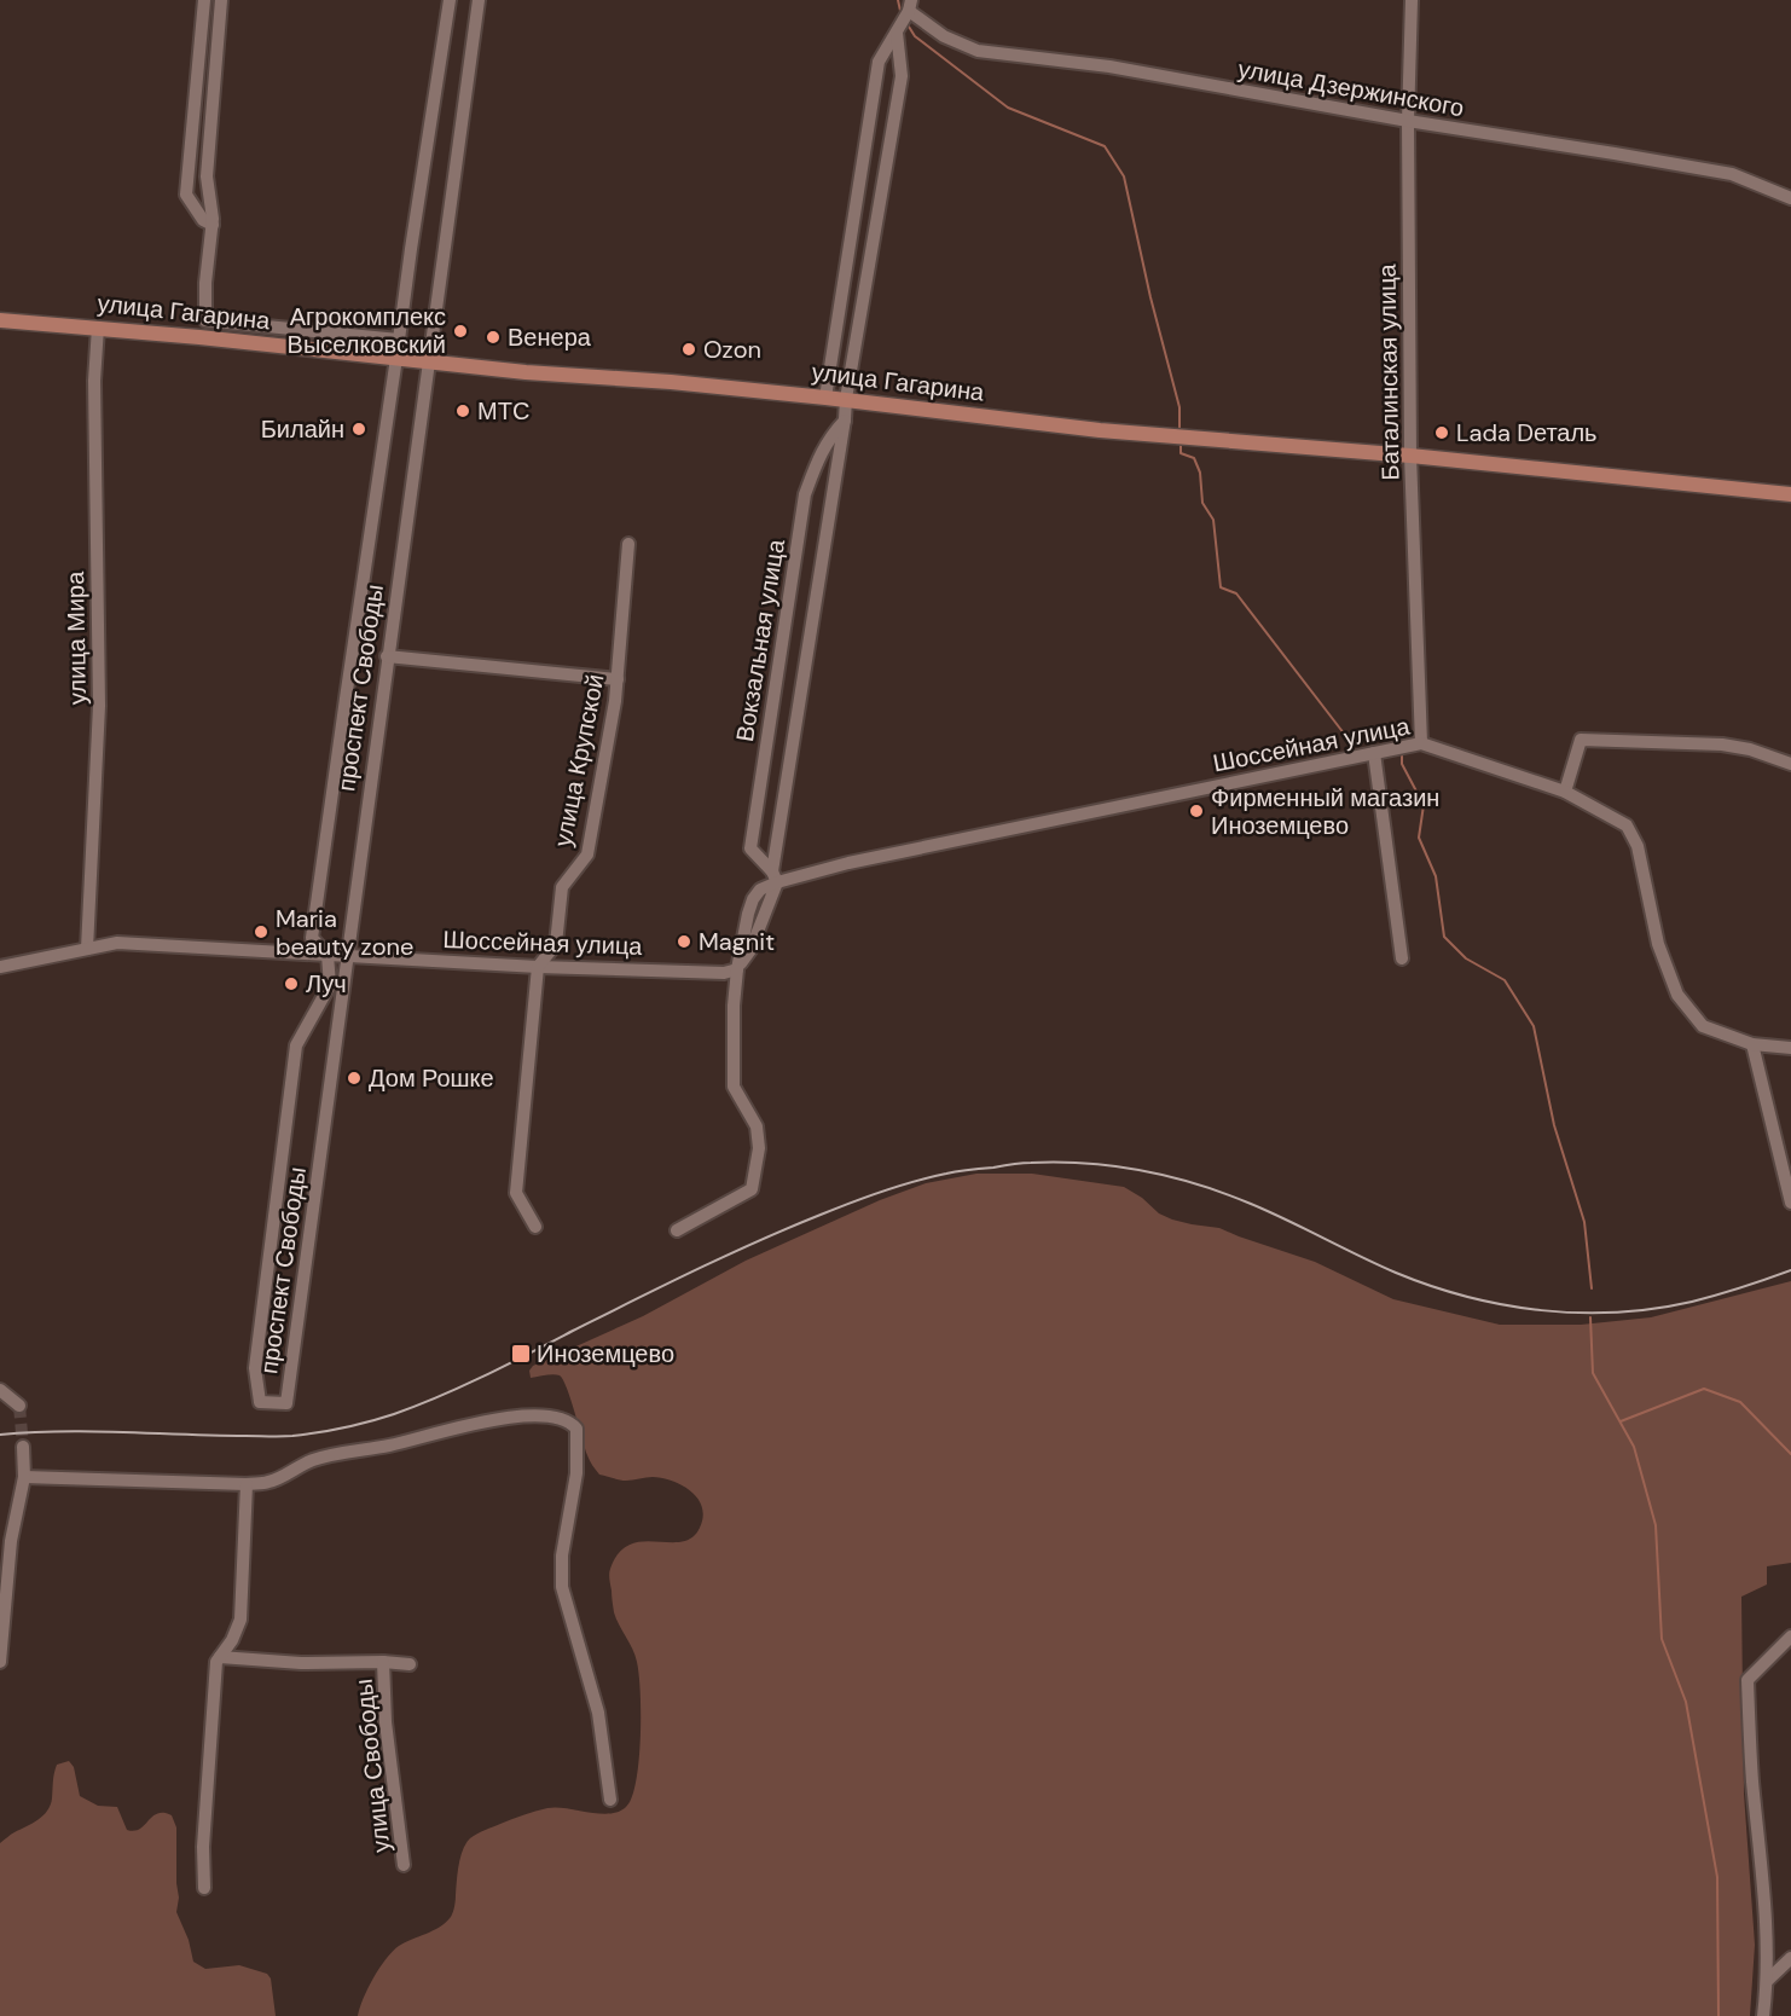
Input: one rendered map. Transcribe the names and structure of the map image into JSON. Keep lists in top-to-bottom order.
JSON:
{
  "streets": {
    "main road": ["улица Гагарина"],
    "street": [
      "улица Дзержинского",
      "Баталинская улица",
      "улица Мира",
      "Вокзальная улица",
      "проспект Свободы",
      "Шоссейная улица",
      "улица Крупской",
      "улица Свободы"
    ]
  },
  "crossings": [
    ["улица Дзержинского", "Баталинская улица"],
    ["улица Гагарина", "Баталинская улица"],
    ["улица Гагарина", "улица Мира"],
    ["улица Гагарина", "Вокзальная улица"],
    ["улица Гагарина", "проспект Свободы"],
    ["Баталинская улица", "Шоссейная улица"],
    ["улица Мира", "Шоссейная улица"],
    ["Вокзальная улица", "Шоссейная улица"],
    ["проспект Свободы", "Шоссейная улица"],
    ["Шоссейная улица", "улица Крупской"]
  ],
  "places": {
    "other": [
      "Агрокомплекс Выселковский",
      "Венера",
      "Ozon",
      "МТС",
      "Билайн",
      "Lada Dеталь",
      "Фирменный магазин Иноземцево",
      "Maria beauty zone",
      "Magnit",
      "Луч",
      "Дом Рошке"
    ],
    "transit": ["Иноземцево"]
  }
}
